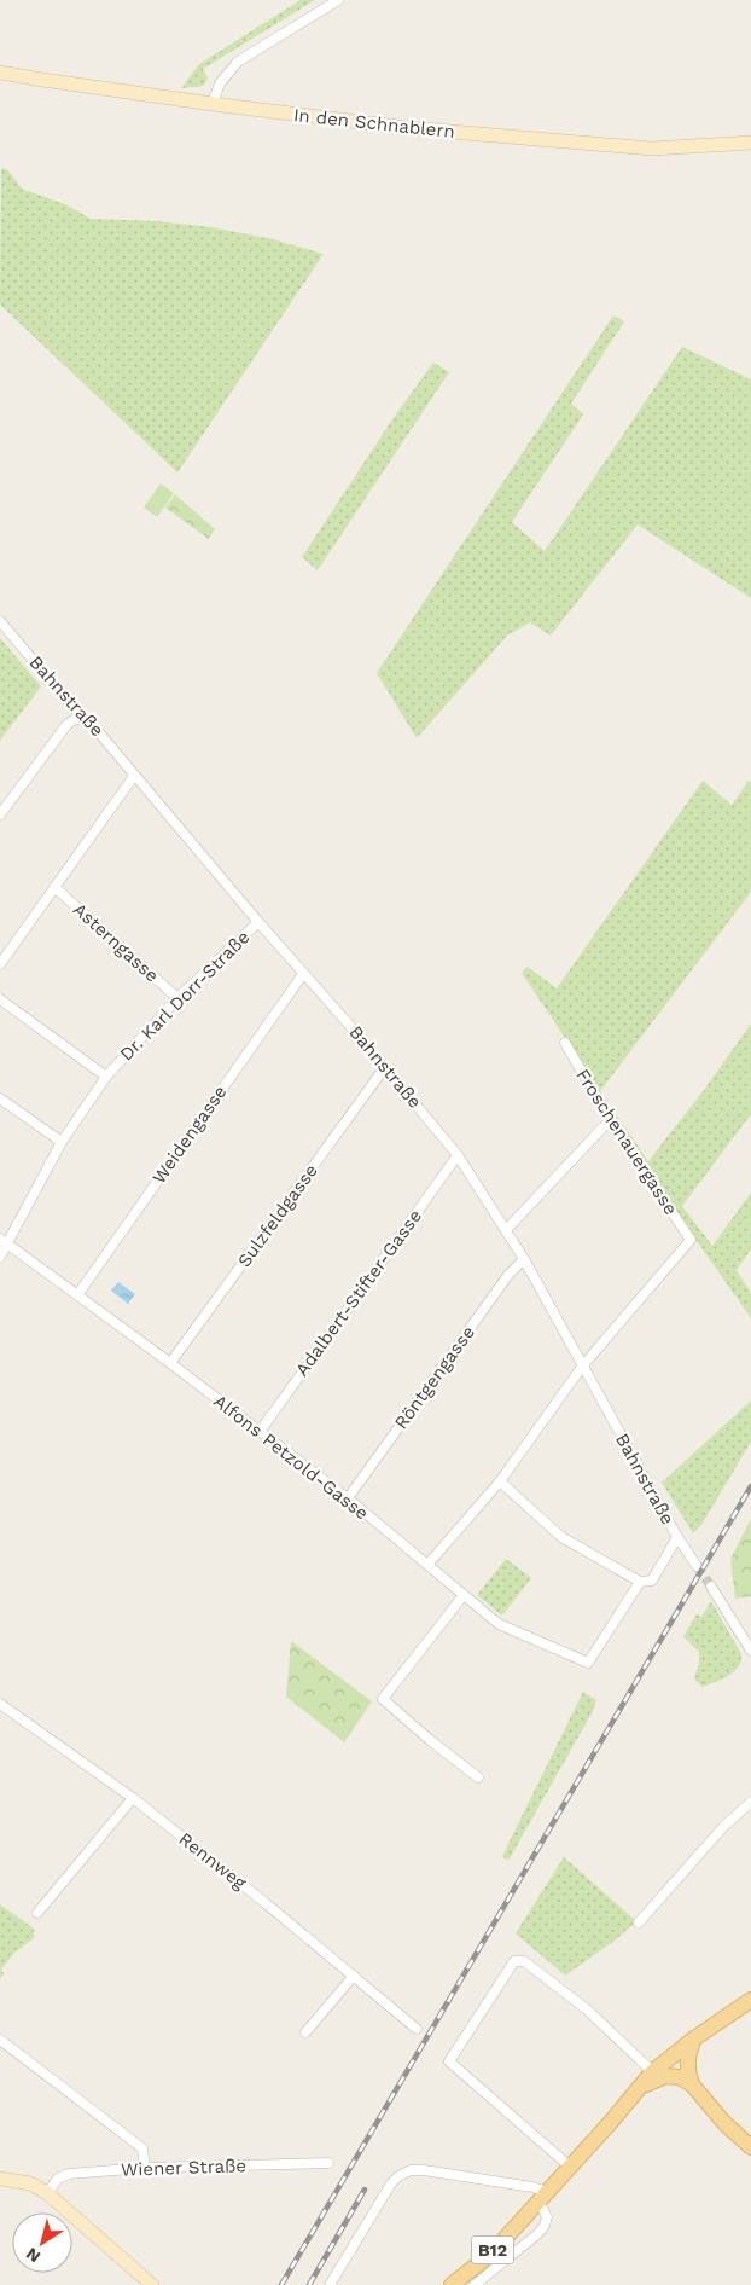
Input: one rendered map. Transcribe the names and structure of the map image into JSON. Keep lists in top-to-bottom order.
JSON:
{
  "streets": {
    "main road": ["B12"],
    "street": [
      "In den Schnablern",
      "Bahnstraße",
      "Asterngasse",
      "Dr. Karl Dorr-Straße",
      "Weidengasse",
      "Froschenauergasse",
      "Sulzfeldgasse",
      "Adalbert-Stifter-Gasse",
      "Röntgengasse",
      "Alfons Petzold-Gasse",
      "Rennweg",
      "Wiener Straße"
    ]
  },
  "crossings": [
    ["Bahnstraße", "Dr. Karl Dorr-Straße"],
    ["Bahnstraße", "Weidengasse"],
    ["Bahnstraße", "Froschenauergasse"],
    ["Bahnstraße", "Sulzfeldgasse"],
    ["Bahnstraße", "Adalbert-Stifter-Gasse"],
    ["Bahnstraße", "Röntgengasse"],
    ["Asterngasse", "Dr. Karl Dorr-Straße"],
    ["Dr. Karl Dorr-Straße", "Alfons Petzold-Gasse"],
    ["Weidengasse", "Alfons Petzold-Gasse"],
    ["Sulzfeldgasse", "Alfons Petzold-Gasse"],
    ["Adalbert-Stifter-Gasse", "Alfons Petzold-Gasse"],
    ["Röntgengasse", "Alfons Petzold-Gasse"]
  ],
  "north": "bottom left"
}
